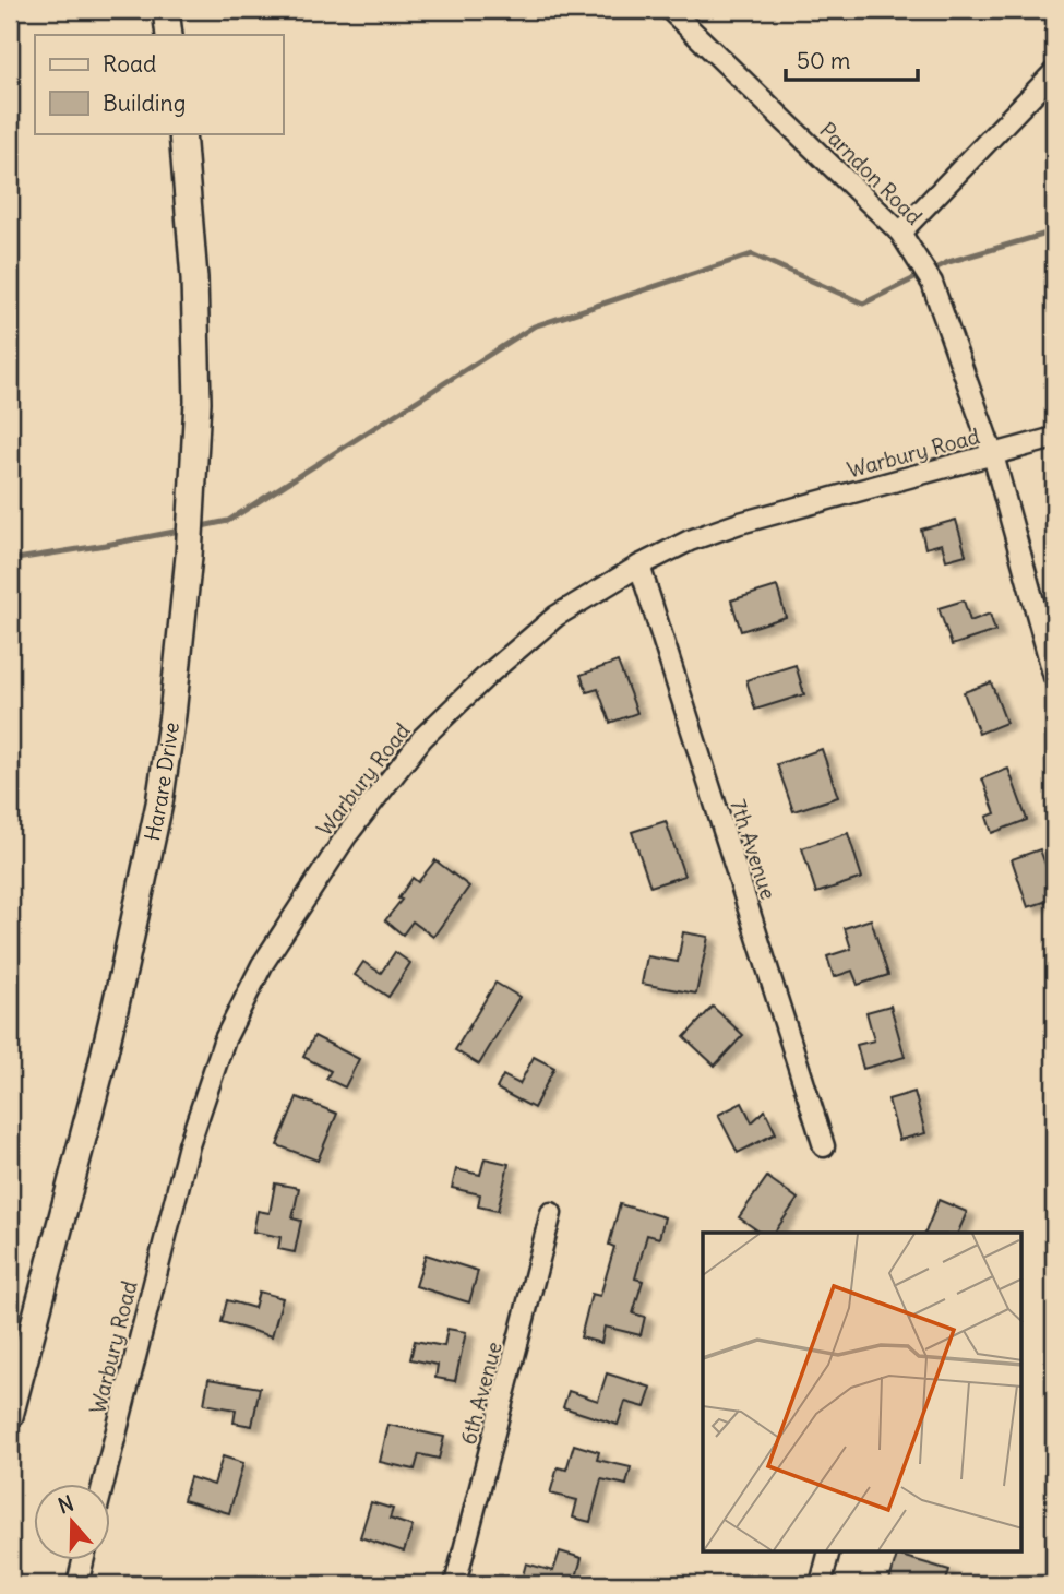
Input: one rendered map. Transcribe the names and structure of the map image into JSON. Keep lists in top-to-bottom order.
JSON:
{
  "streets": {
    "main road": ["Harare Drive"],
    "street": [
      "Parndon Road",
      "Warbury Road",
      "7th Avenue",
      "6th Avenue"
    ]
  },
  "crossings": [
    ["Parndon Road", "Warbury Road"],
    ["Warbury Road", "7th Avenue"]
  ],
  "legend": ["Road", "Building"],
  "scale_bar": "50 m",
  "north": "top"
}
